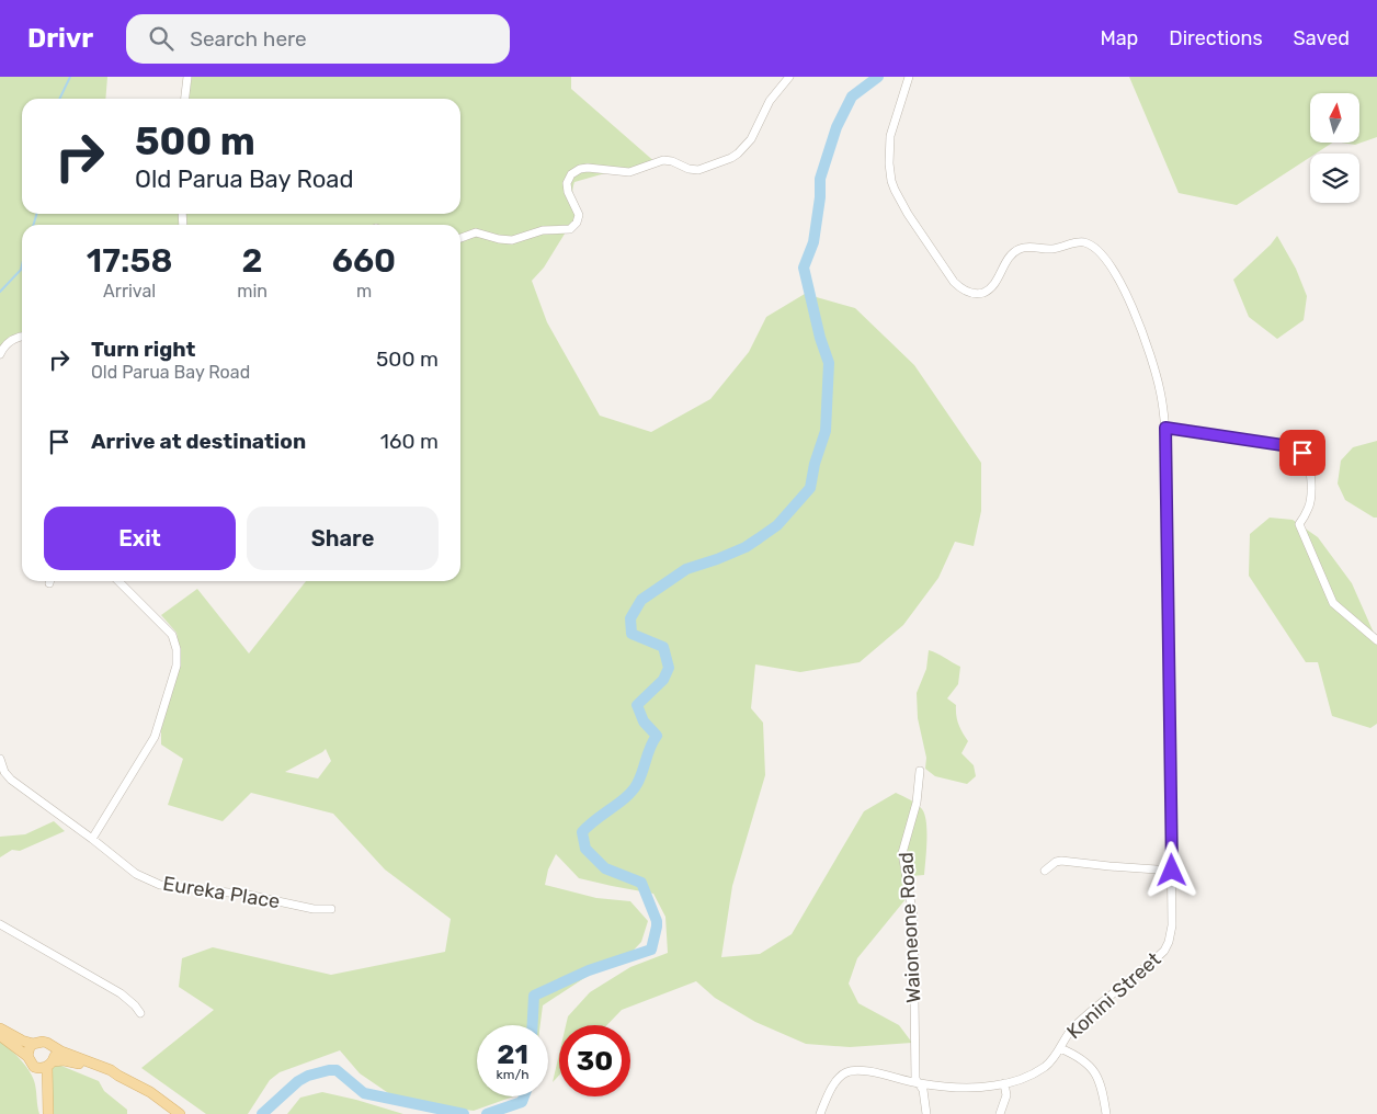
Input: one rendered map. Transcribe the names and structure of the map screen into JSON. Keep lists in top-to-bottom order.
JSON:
{
  "streets": {
    "street": ["Eureka Place", "Waioneone Road", "Konini Street"]
  },
  "crossings": [
    ["Waioneone Road", "Konini Street"]
  ],
  "north": "top",
  "page": {
    "header": "Drivr",
    "search": "Search here",
    "nav": ["Map", "Directions", "Saved"],
    "turn": ["500 m", "Old Parua Bay Road"],
    "eta": [
      "17:58",
      "Arrival",
      "2",
      "min",
      "660",
      "m"
    ],
    "list": [
      {
        "name": "Turn right",
        "note": "Old Parua Bay Road",
        "value": "500 m"
      },
      {
        "name": "Arrive at destination",
        "value": "160 m"
      }
    ],
    "buttons": ["Exit", "Share"],
    "speed": "21 km/h",
    "limit": "30"
  }
}
